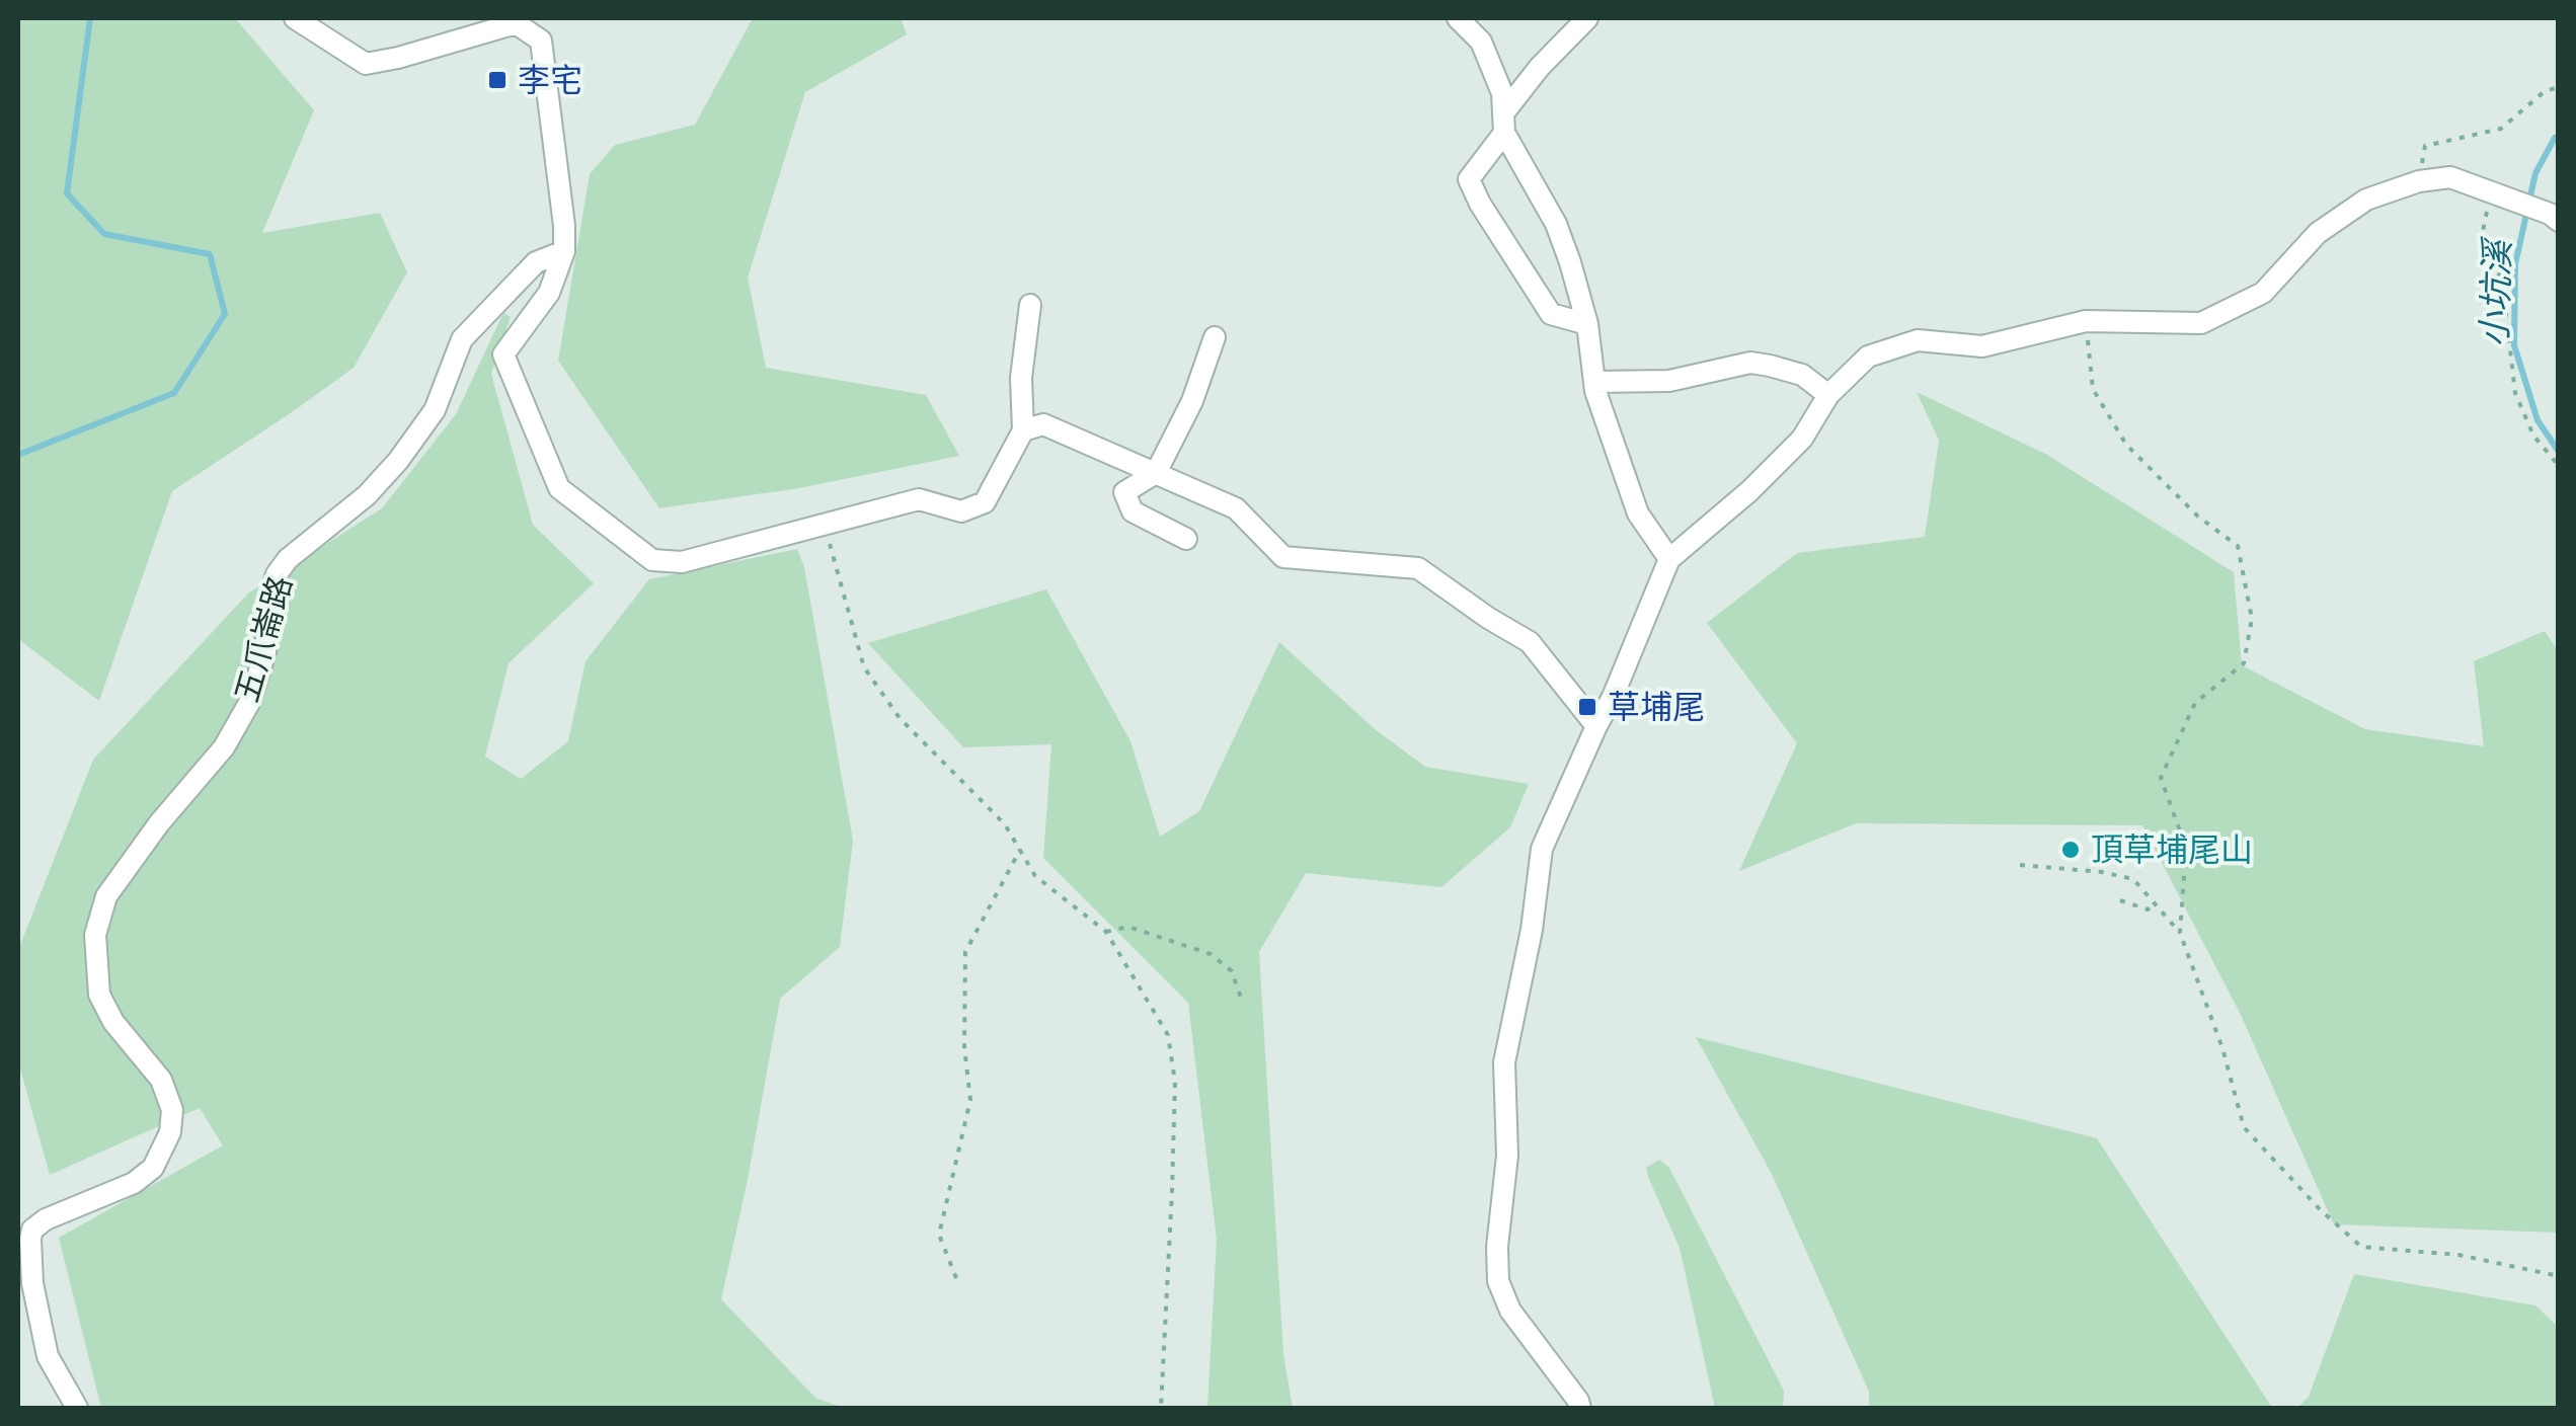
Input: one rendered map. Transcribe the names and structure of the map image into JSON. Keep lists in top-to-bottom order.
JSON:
{
  "streets": {
    "street": ["五爪崙路"]
  },
  "water": ["小坑溪"],
  "places": {
    "transit": ["李宅", "草埔尾"],
    "other": ["頂草埔尾山"]
  }
}
